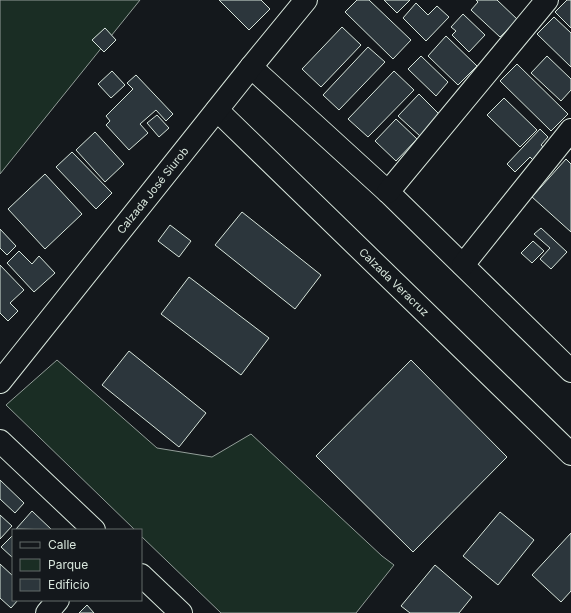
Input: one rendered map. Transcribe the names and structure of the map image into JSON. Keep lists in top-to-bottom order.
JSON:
{
  "streets": {
    "street": ["Calzada José Siurob", "Calzada Veracruz"]
  },
  "crossings": [
    ["Calzada José Siurob", "Calzada Veracruz"]
  ],
  "legend": ["Calle", "Parque", "Edificio"]
}
